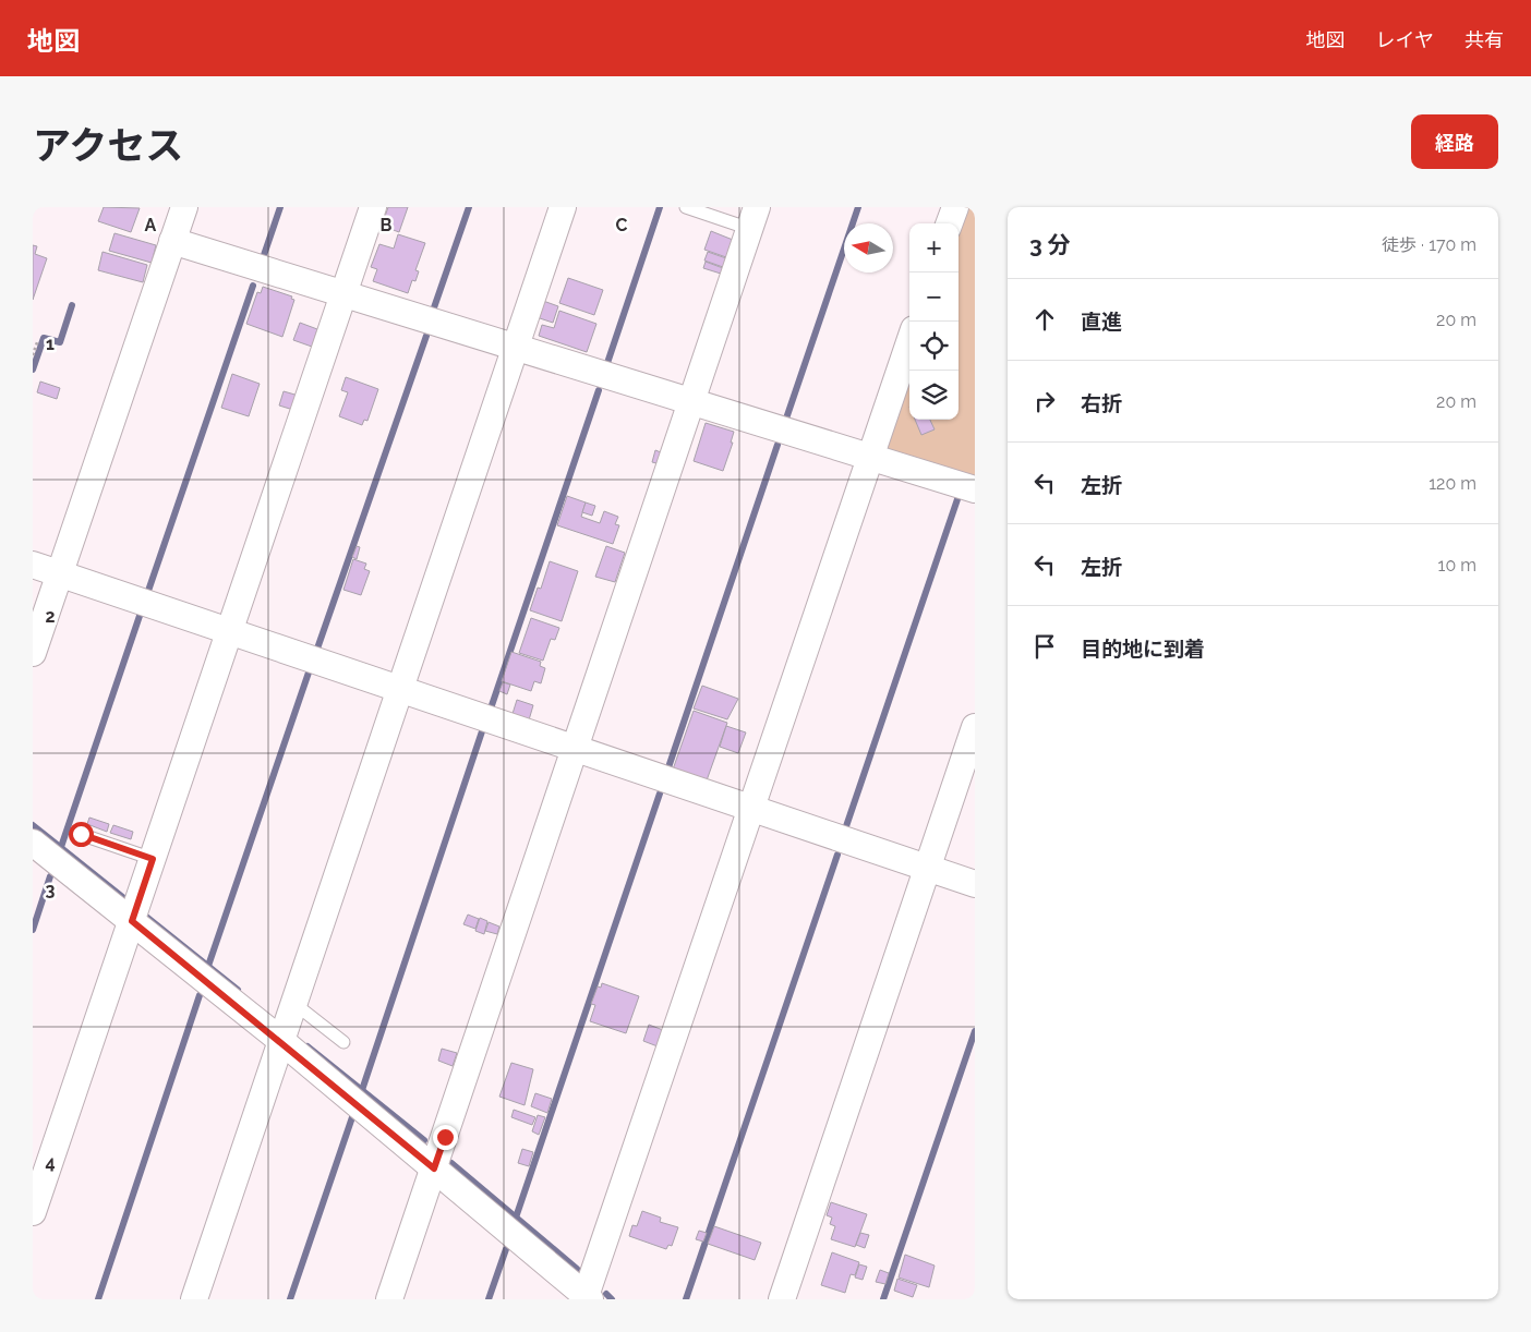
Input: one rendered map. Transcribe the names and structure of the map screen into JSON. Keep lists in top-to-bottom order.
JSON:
{
  "north": "left",
  "page": {
    "header": "地図",
    "nav": ["地図", "レイヤ", "共有"],
    "title": "アクセス",
    "buttons": "経路",
    "heading": ["3 分", "徒歩 · 170 m"],
    "map_buttons": ["+", "−"],
    "list": [
      ["直進", "20 m"],
      ["右折", "20 m"],
      ["左折", "120 m"],
      ["左折", "10 m"],
      "目的地に到着"
    ]
  },
  "grid": {
    "columns": ["A", "B", "C"],
    "rows": [
      "1",
      "2",
      "3",
      "4"
    ]
  }
}
